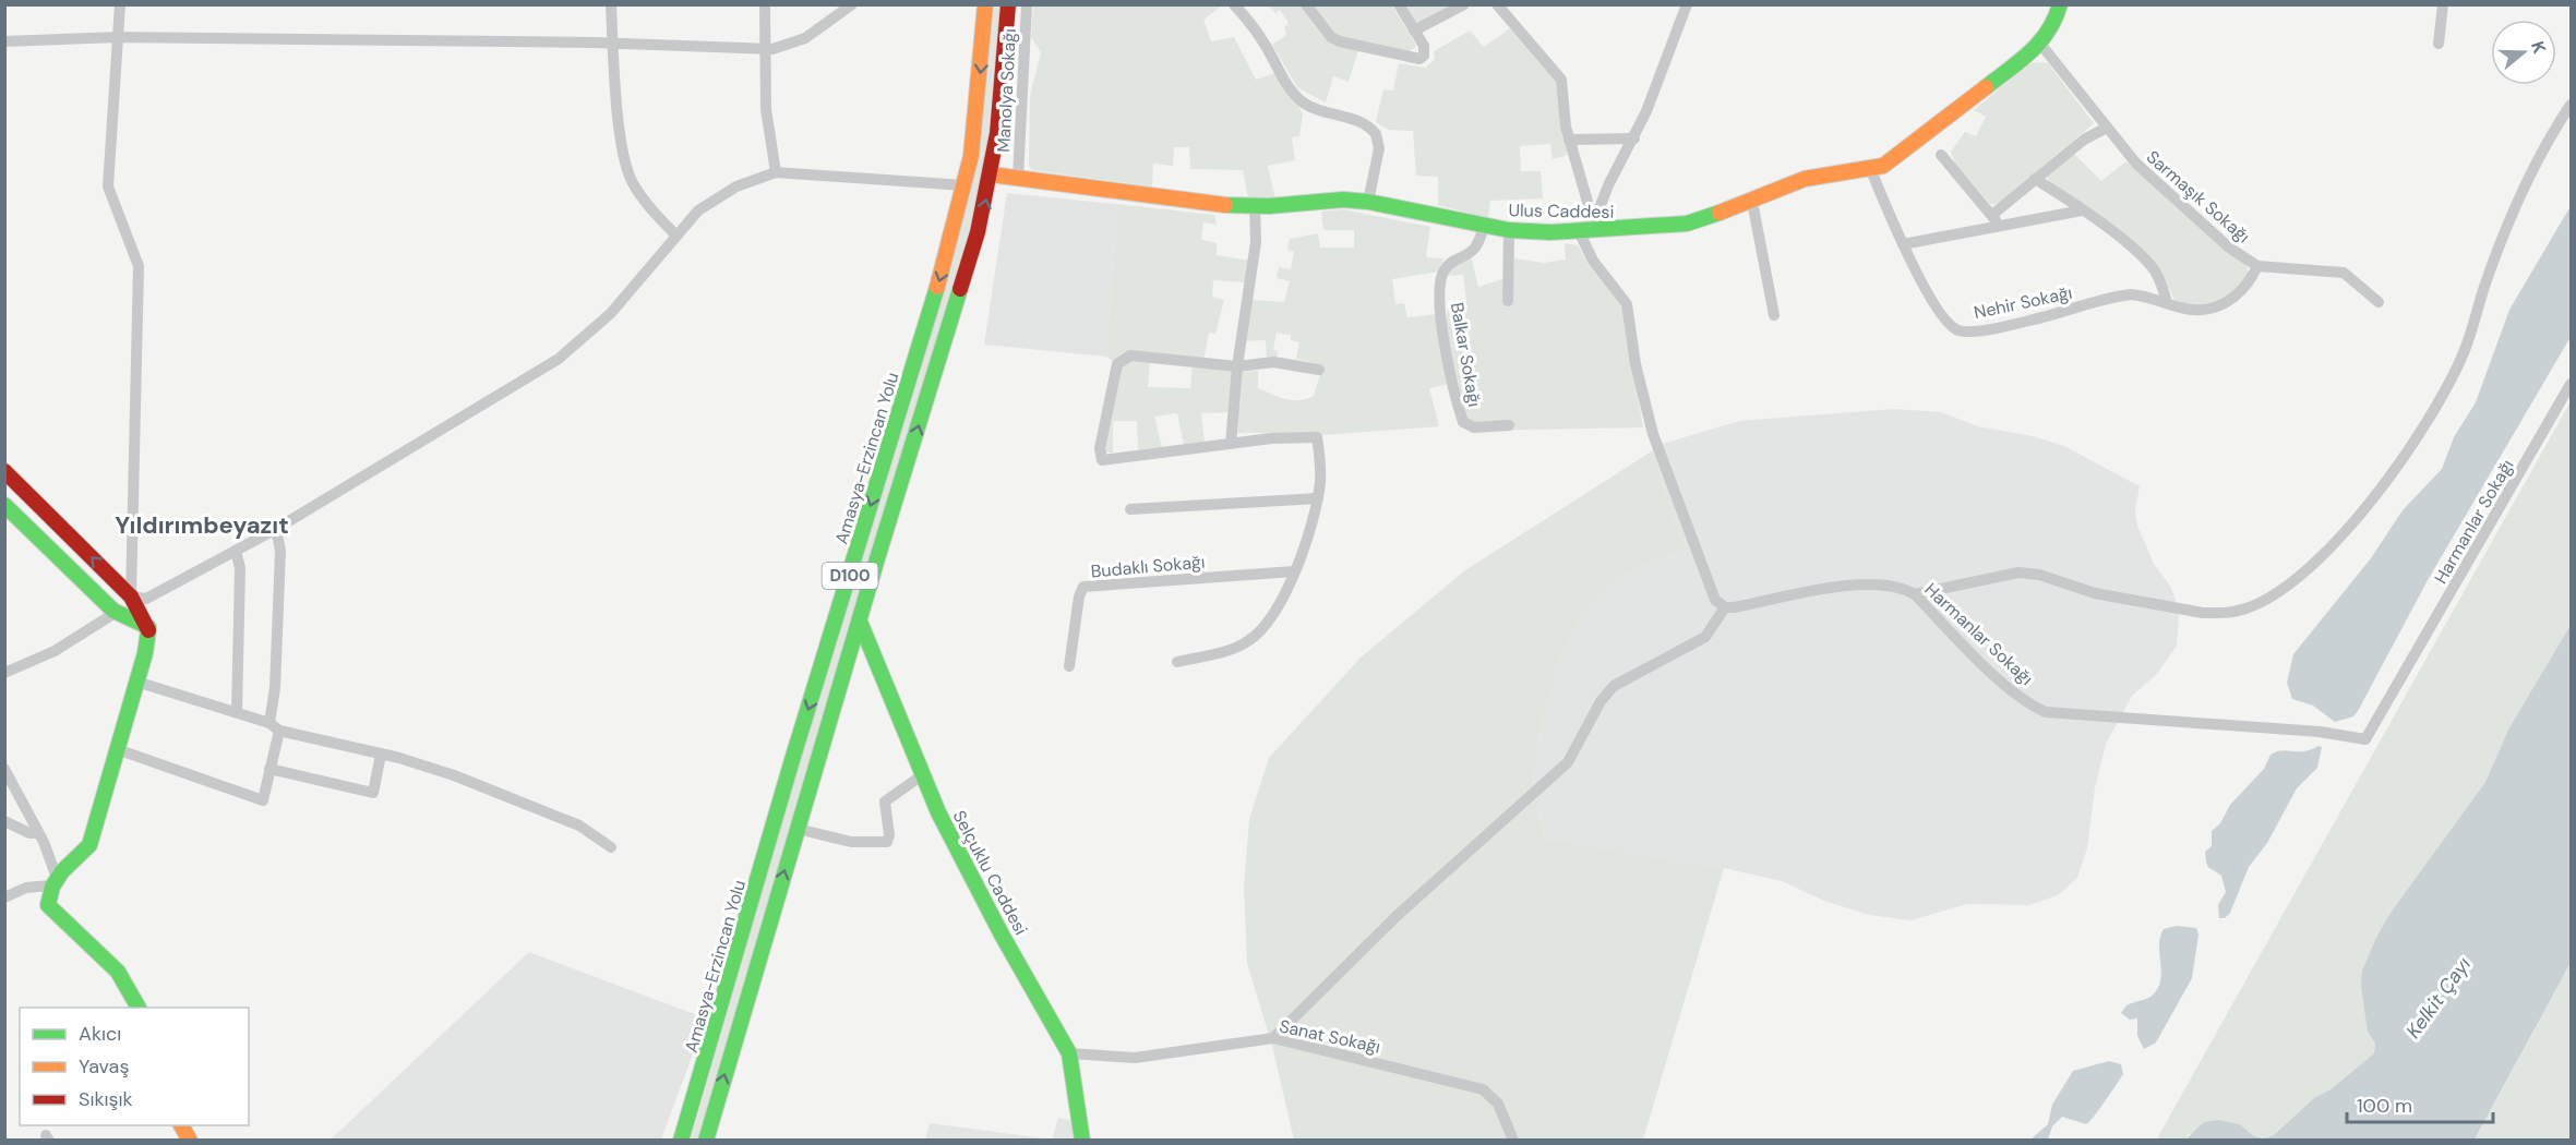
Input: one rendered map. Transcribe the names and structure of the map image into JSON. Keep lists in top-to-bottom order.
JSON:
{
  "streets": {
    "main road": [
      "Ulus Caddesi",
      "Amasya-Erzincan Yolu",
      "D100",
      "Selçuklu Caddesi"
    ],
    "street": [
      "Manolya Sokağı",
      "Sarmaşık Sokağı",
      "Nehir Sokağı",
      "Balkar Sokağı",
      "Harmanlar Sokağı",
      "Budaklı Sokağı",
      "Sanat Sokağı"
    ]
  },
  "crossings": [
    ["Manolya Sokağı", "Ulus Caddesi"],
    ["Sarmaşık Sokağı", "Ulus Caddesi"],
    ["Sarmaşık Sokağı", "Nehir Sokağı"],
    ["Ulus Caddesi", "Nehir Sokağı"],
    ["Ulus Caddesi", "Balkar Sokağı"],
    ["Ulus Caddesi", "D100"],
    ["D100", "Selçuklu Caddesi"],
    ["Selçuklu Caddesi", "Sanat Sokağı"]
  ],
  "districts": ["Yıldırımbeyazıt"],
  "water": ["Kelkit Çayı"],
  "legend": ["Akıcı", "Yavaş", "Sıkışık"],
  "scale_bar": "100 m",
  "north": "right"
}
